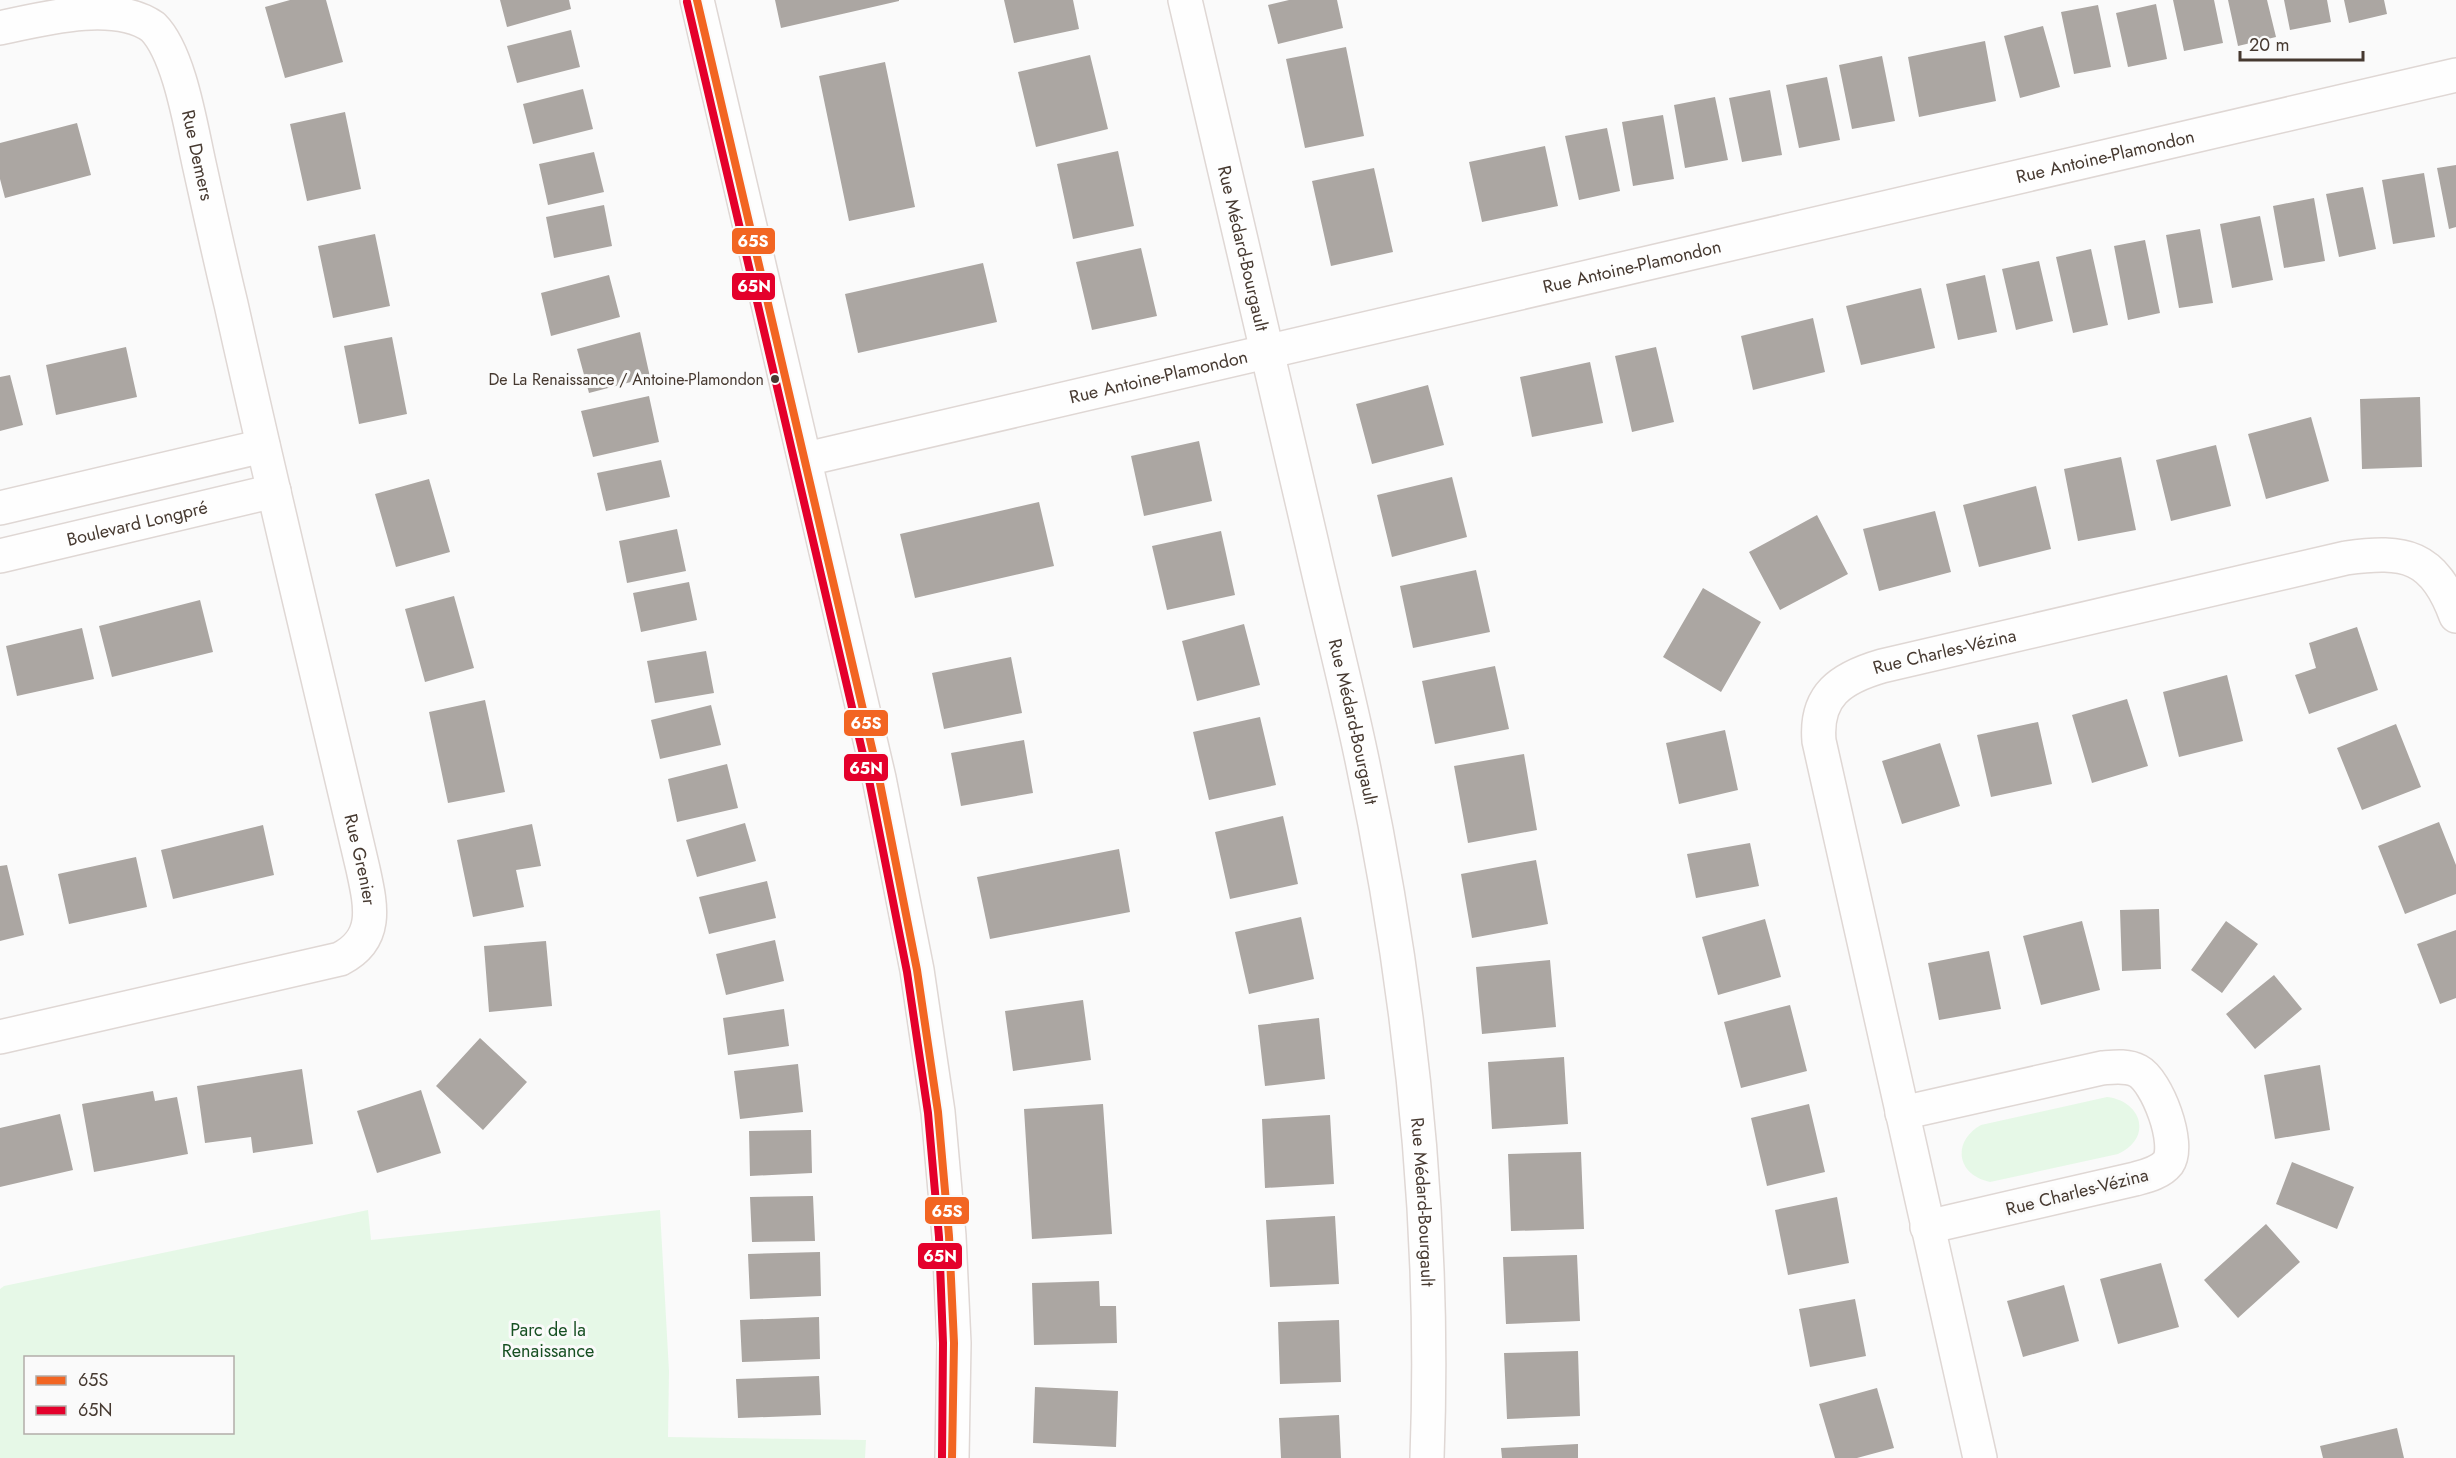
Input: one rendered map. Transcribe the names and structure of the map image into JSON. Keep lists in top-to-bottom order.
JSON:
{
  "streets": {
    "street": [
      "Rue Demers",
      "Rue Antoine-Plamondon",
      "Rue Médard-Bourgault",
      "Boulevard Longpré",
      "Rue Charles-Vézina",
      "Rue Grenier"
    ]
  },
  "crossings": [
    ["Rue Demers", "Rue Grenier"],
    ["Rue Antoine-Plamondon", "Rue Médard-Bourgault"],
    ["Boulevard Longpré", "Rue Grenier"]
  ],
  "parks": ["Parc de la Renaissance"],
  "places": ["De La Renaissance / Antoine-Plamondon"],
  "lines": ["transit line 65S", "transit line 65N"],
  "legend": ["65S", "65N"],
  "scale_bar": "20 m"
}
